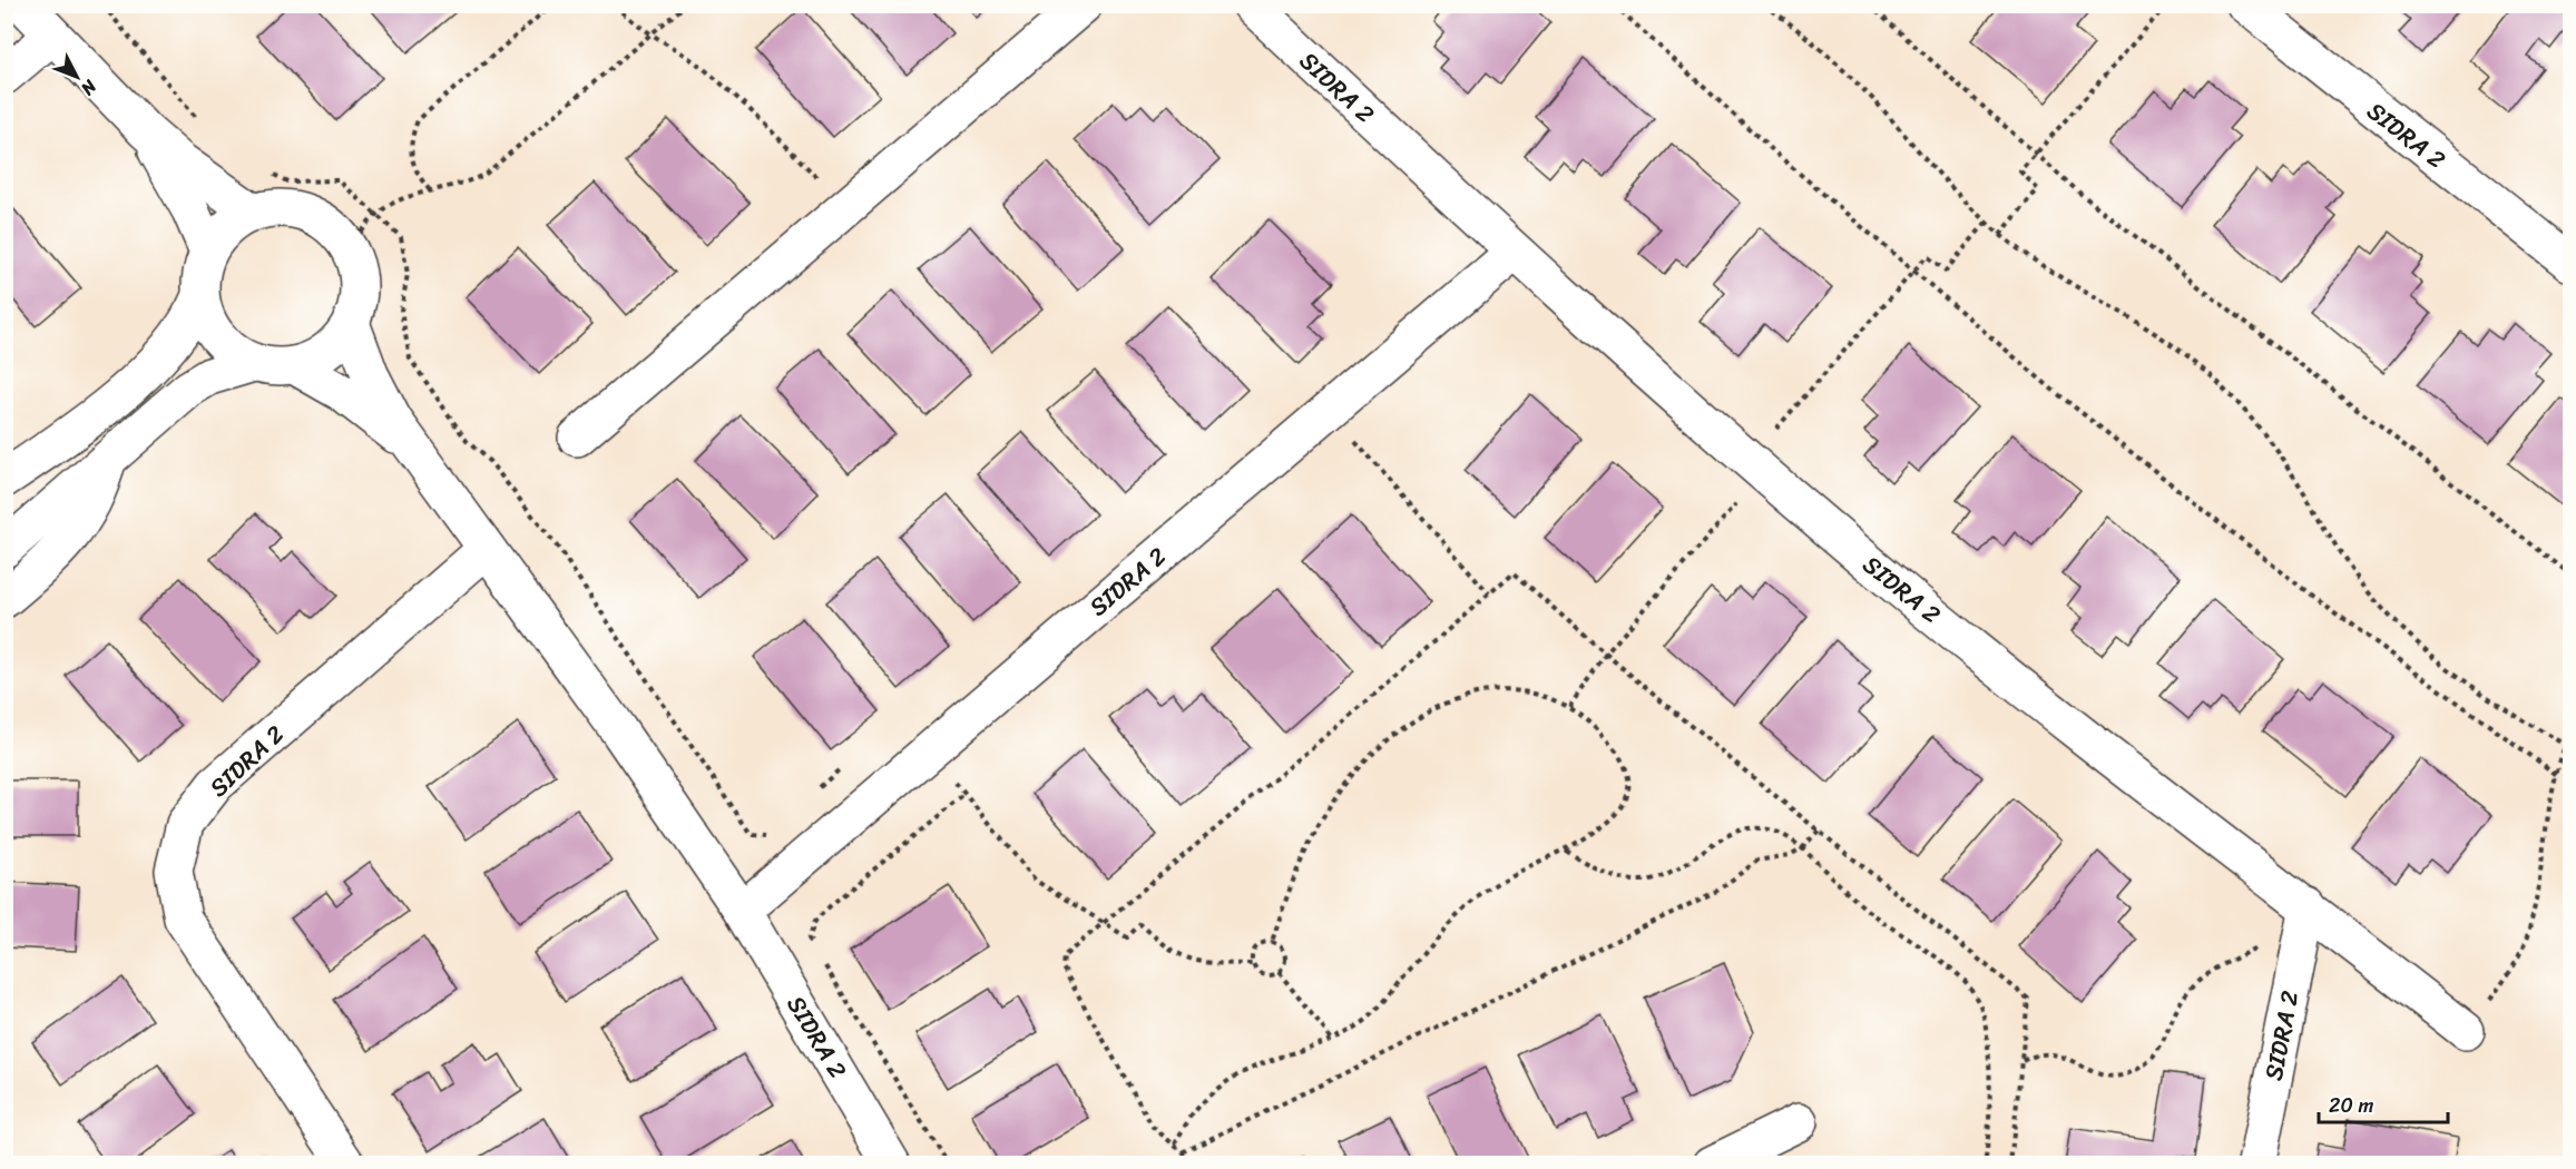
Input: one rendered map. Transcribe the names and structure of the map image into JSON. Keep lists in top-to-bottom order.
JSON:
{
  "streets": {
    "street": ["SIDRA 2"]
  },
  "scale_bar": "20 m",
  "north": "bottom right"
}
